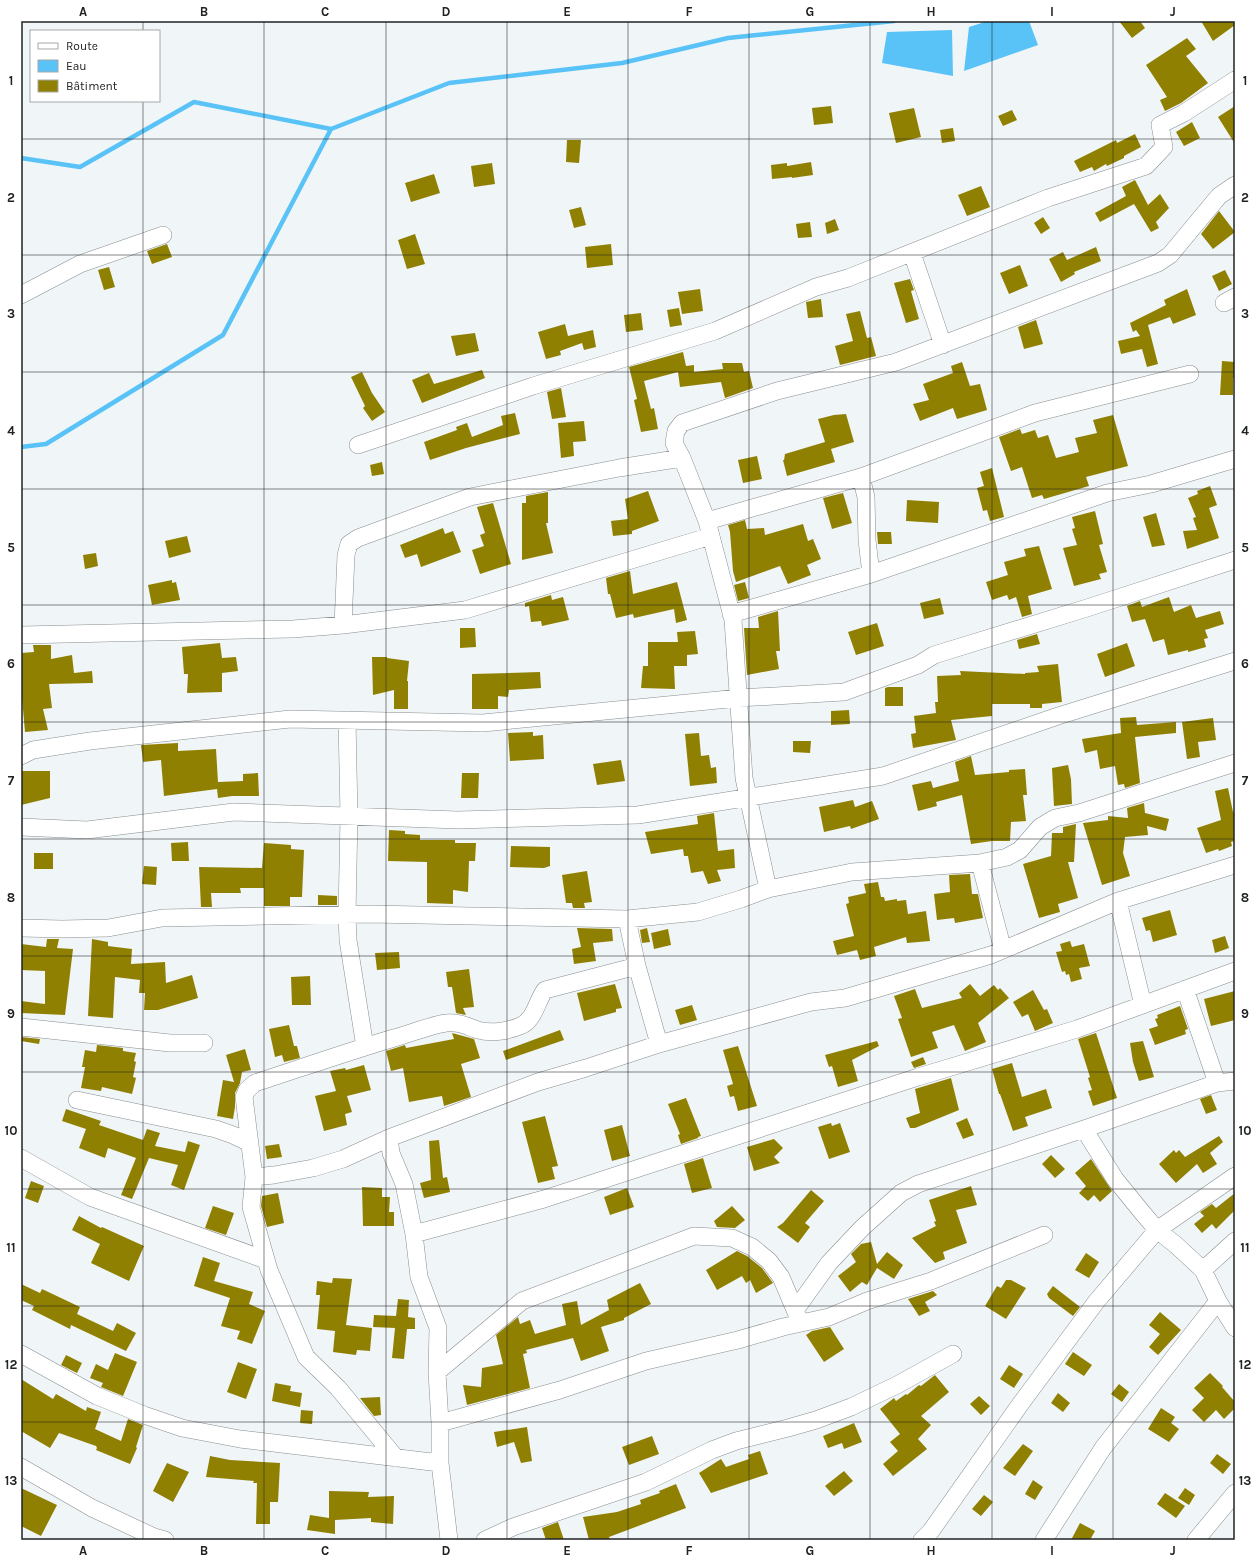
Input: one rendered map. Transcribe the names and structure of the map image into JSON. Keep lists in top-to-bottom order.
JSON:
{
  "legend": ["Route", "Eau", "Bâtiment"],
  "grid": {
    "columns": [
      "A",
      "B",
      "C",
      "D",
      "E",
      "F",
      "G",
      "H",
      "I",
      "J"
    ],
    "rows": [
      "1",
      "2",
      "3",
      "4",
      "5",
      "6",
      "7",
      "8",
      "9",
      "10",
      "11",
      "12",
      "13"
    ]
  }
}
